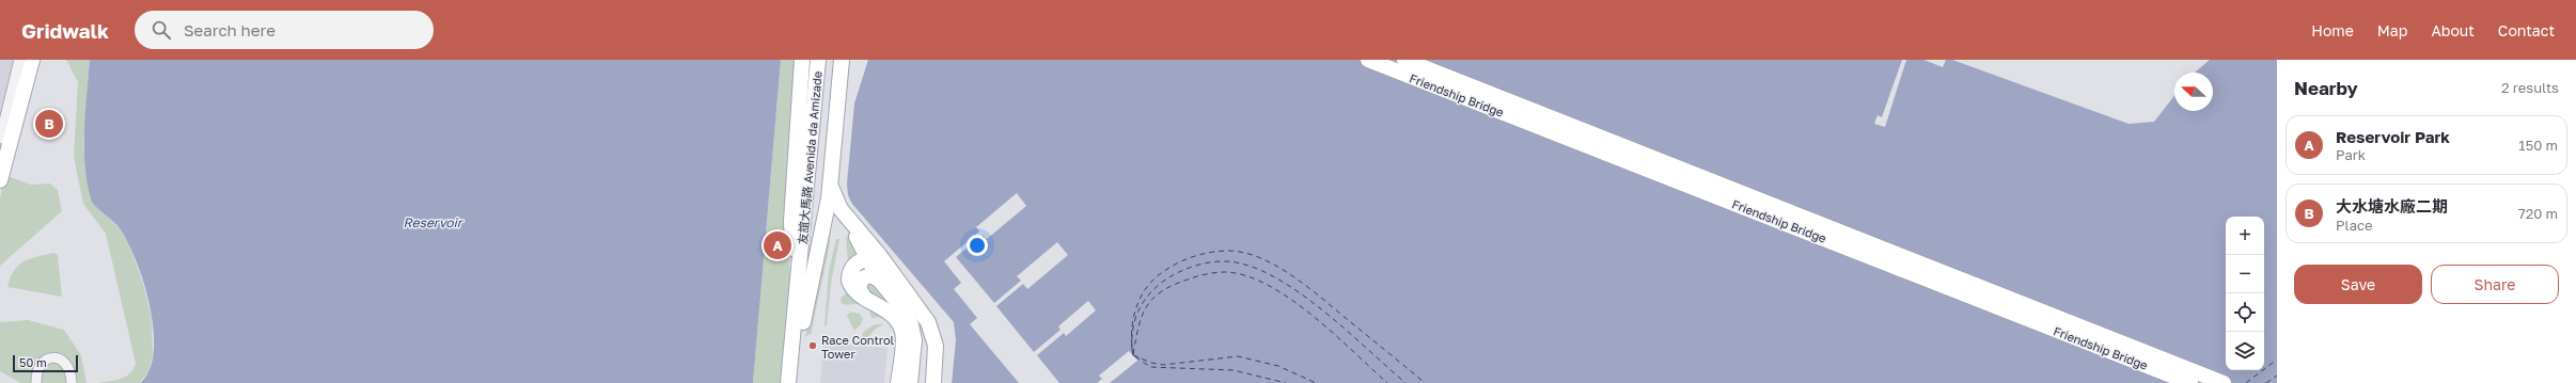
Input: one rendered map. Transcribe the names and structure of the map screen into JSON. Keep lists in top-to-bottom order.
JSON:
{
  "streets": {
    "main road": ["Friendship Bridge", "友誼大馬路 Avenida da Amizade"]
  },
  "water": ["Reservoir"],
  "places": ["Race Control Tower"],
  "scale_bar": "50 m",
  "north": "left",
  "page": {
    "header": "Gridwalk",
    "search": "Search here",
    "nav": [
      "Home",
      "Map",
      "About",
      "Contact"
    ],
    "heading": ["Nearby", "2 results"],
    "pins": ["B", "A"],
    "list": [
      {
        "mark": "A",
        "name": "Reservoir Park",
        "note": "Park",
        "value": "150 m"
      },
      {
        "mark": "B",
        "name": "大水塘水廠二期",
        "note": "Place",
        "value": "720 m"
      }
    ],
    "map_buttons": ["+", "−"],
    "buttons": ["Save", "Share"],
    "scale": "50 m"
  }
}
